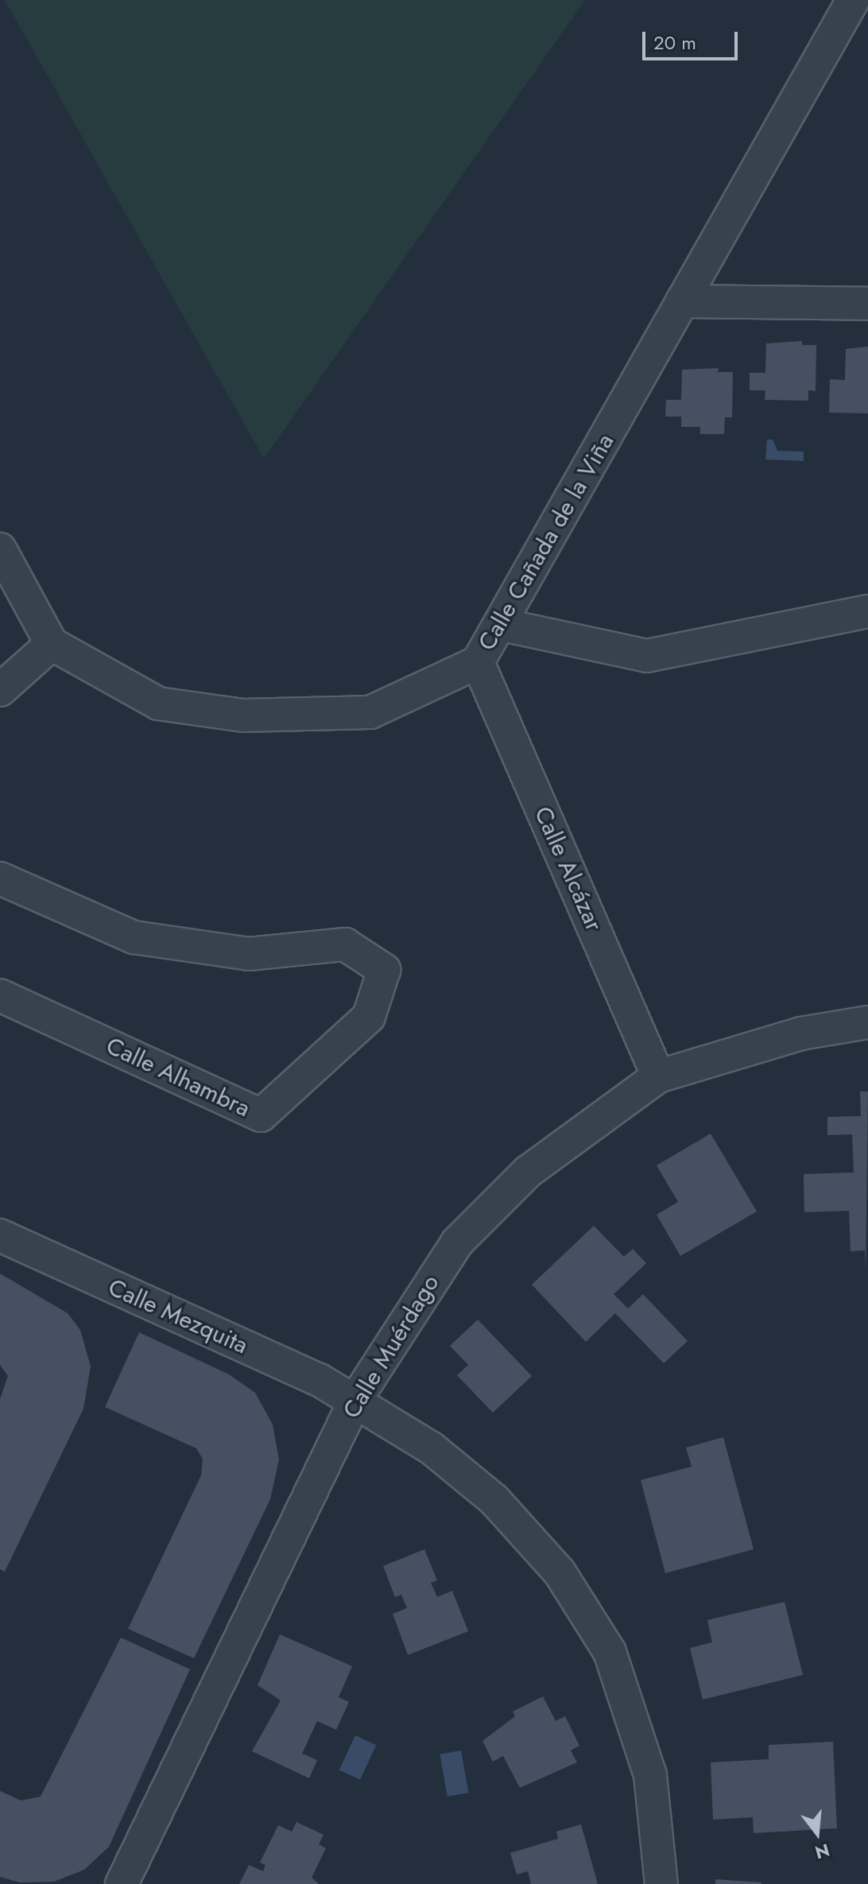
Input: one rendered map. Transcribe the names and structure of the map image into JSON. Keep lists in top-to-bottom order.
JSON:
{
  "streets": {
    "street": [
      "Calle Cañada de la Viña",
      "Calle Alcázar",
      "Calle Alhambra",
      "Calle Mezquita",
      "Calle Muérdago"
    ]
  },
  "crossings": [
    ["Calle Cañada de la Viña", "Calle Alcázar"],
    ["Calle Alcázar", "Calle Muérdago"],
    ["Calle Mezquita", "Calle Muérdago"]
  ],
  "scale_bar": "20 m",
  "north": "bottom"
}
